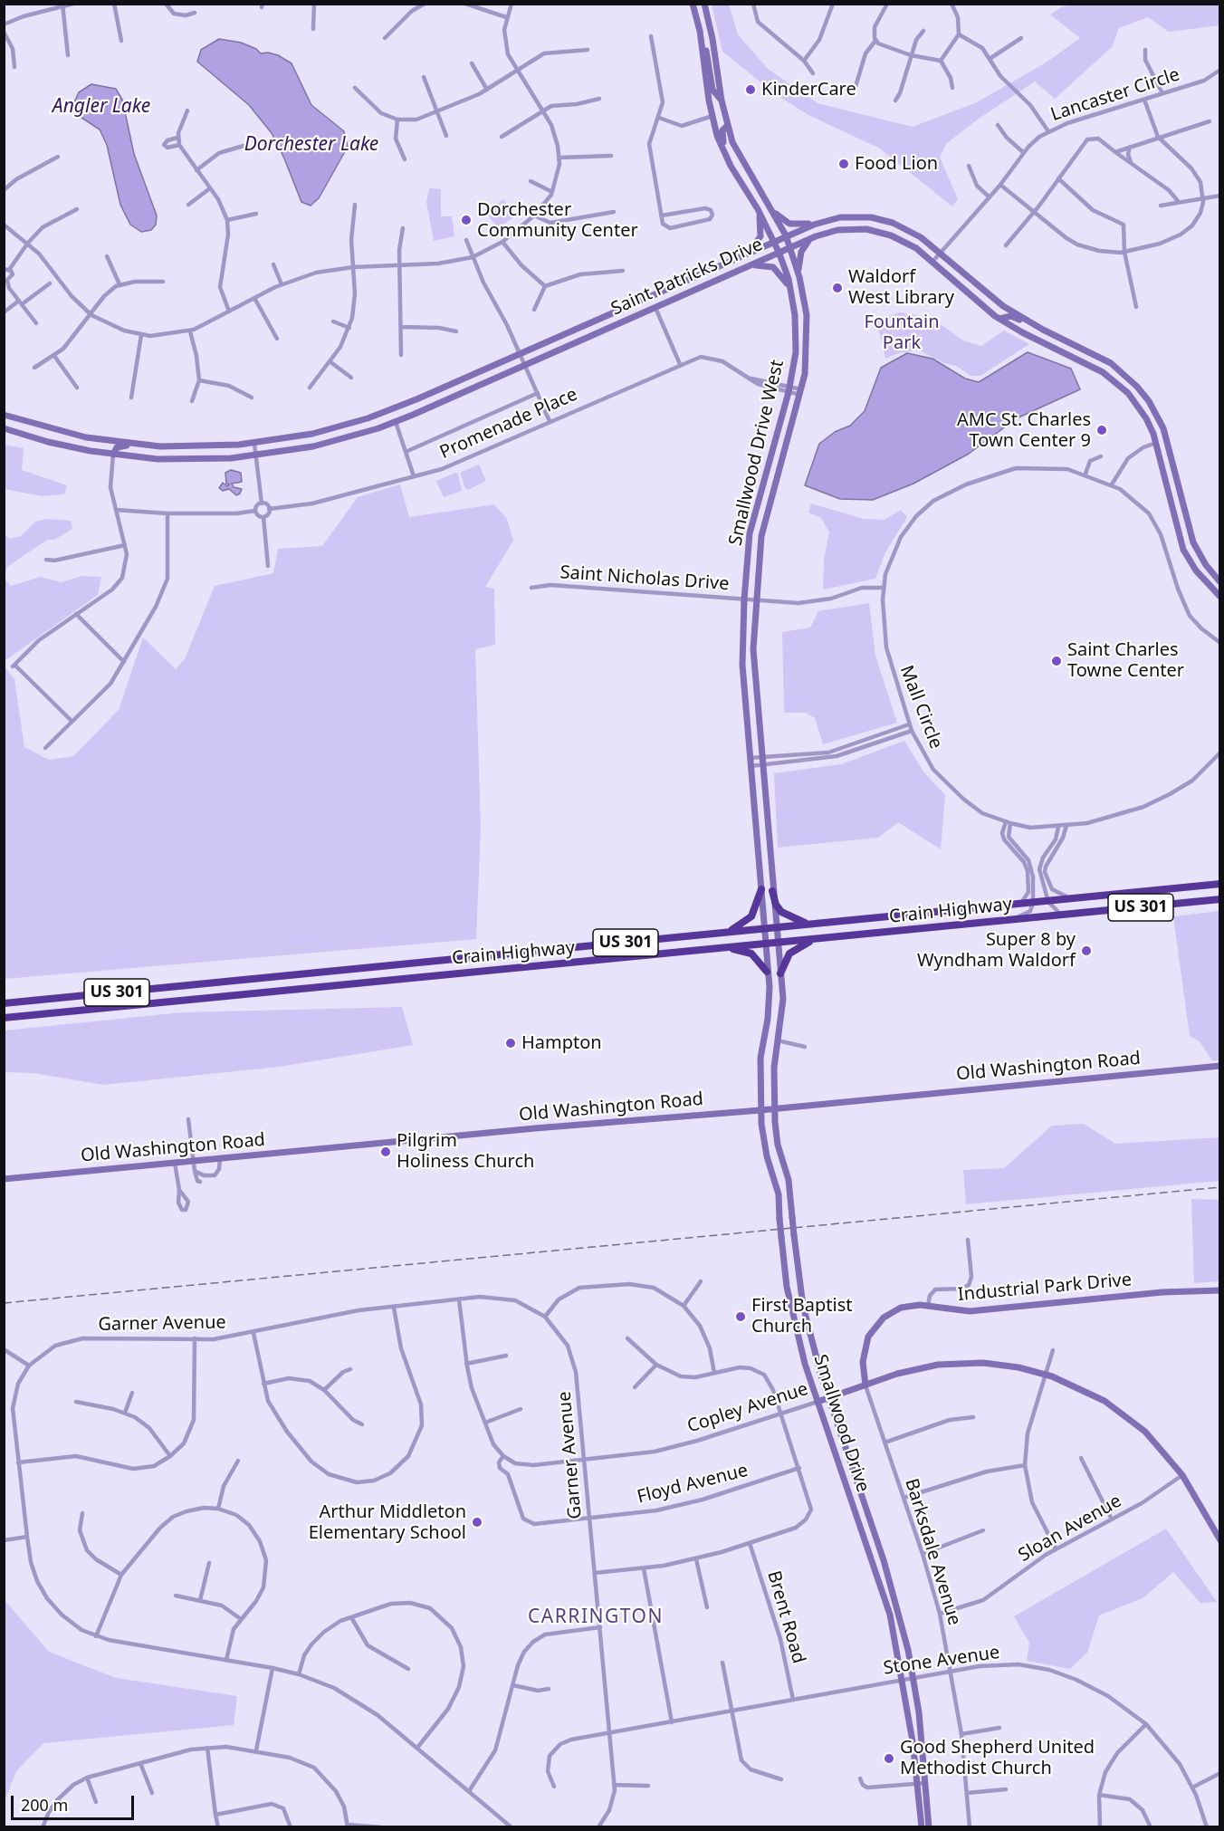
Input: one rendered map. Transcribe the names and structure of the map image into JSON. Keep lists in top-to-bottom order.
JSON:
{
  "streets": {
    "highway": ["US 301", "Crain Highway"],
    "main road": [
      "Saint Patricks Drive",
      "Smallwood Drive West",
      "Old Washington Road",
      "Industrial Park Drive",
      "Copley Avenue",
      "Smallwood Drive"
    ],
    "street": [
      "Lancaster Circle",
      "Promenade Place",
      "Saint Nicholas Drive",
      "Mall Circle",
      "Garner Avenue",
      "Floyd Avenue",
      "Sloan Avenue",
      "Barksdale Avenue",
      "Brent Road",
      "Stone Avenue"
    ]
  },
  "crossings": [
    ["Lancaster Circle", "Saint Patricks Drive"],
    ["Saint Patricks Drive", "Smallwood Drive West"],
    ["Promenade Place", "Smallwood Drive West"],
    ["Smallwood Drive West", "Saint Nicholas Drive"],
    ["Smallwood Drive West", "Crain Highway"],
    ["Smallwood Drive West", "Smallwood Drive"],
    ["Crain Highway", "Smallwood Drive"],
    ["Old Washington Road", "Smallwood Drive"],
    ["Industrial Park Drive", "Copley Avenue"],
    ["Industrial Park Drive", "Barksdale Avenue"],
    ["Garner Avenue", "Copley Avenue"],
    ["Garner Avenue", "Floyd Avenue"],
    ["Garner Avenue", "Stone Avenue"],
    ["Copley Avenue", "Smallwood Drive"],
    ["Copley Avenue", "Floyd Avenue"],
    ["Copley Avenue", "Sloan Avenue"],
    ["Copley Avenue", "Barksdale Avenue"],
    ["Smallwood Drive", "Stone Avenue"],
    ["Sloan Avenue", "Barksdale Avenue"],
    ["Barksdale Avenue", "Stone Avenue"],
    ["Brent Road", "Stone Avenue"]
  ],
  "districts": ["CARRINGTON"],
  "water": ["Angler Lake", "Dorchester Lake"],
  "parks": ["Fountain Park"],
  "places": [
    "KinderCare",
    "Food Lion",
    "Dorchester Community Center",
    "Waldorf West Library",
    "AMC St. Charles Town Center 9",
    "Saint Charles Towne Center",
    "Super 8 by Wyndham Waldorf",
    "Hampton",
    "Pilgrim Holiness Church",
    "First Baptist Church",
    "Arthur Middleton Elementary School",
    "Good Shepherd United Methodist Church"
  ],
  "scale_bar": "200 m"
}
